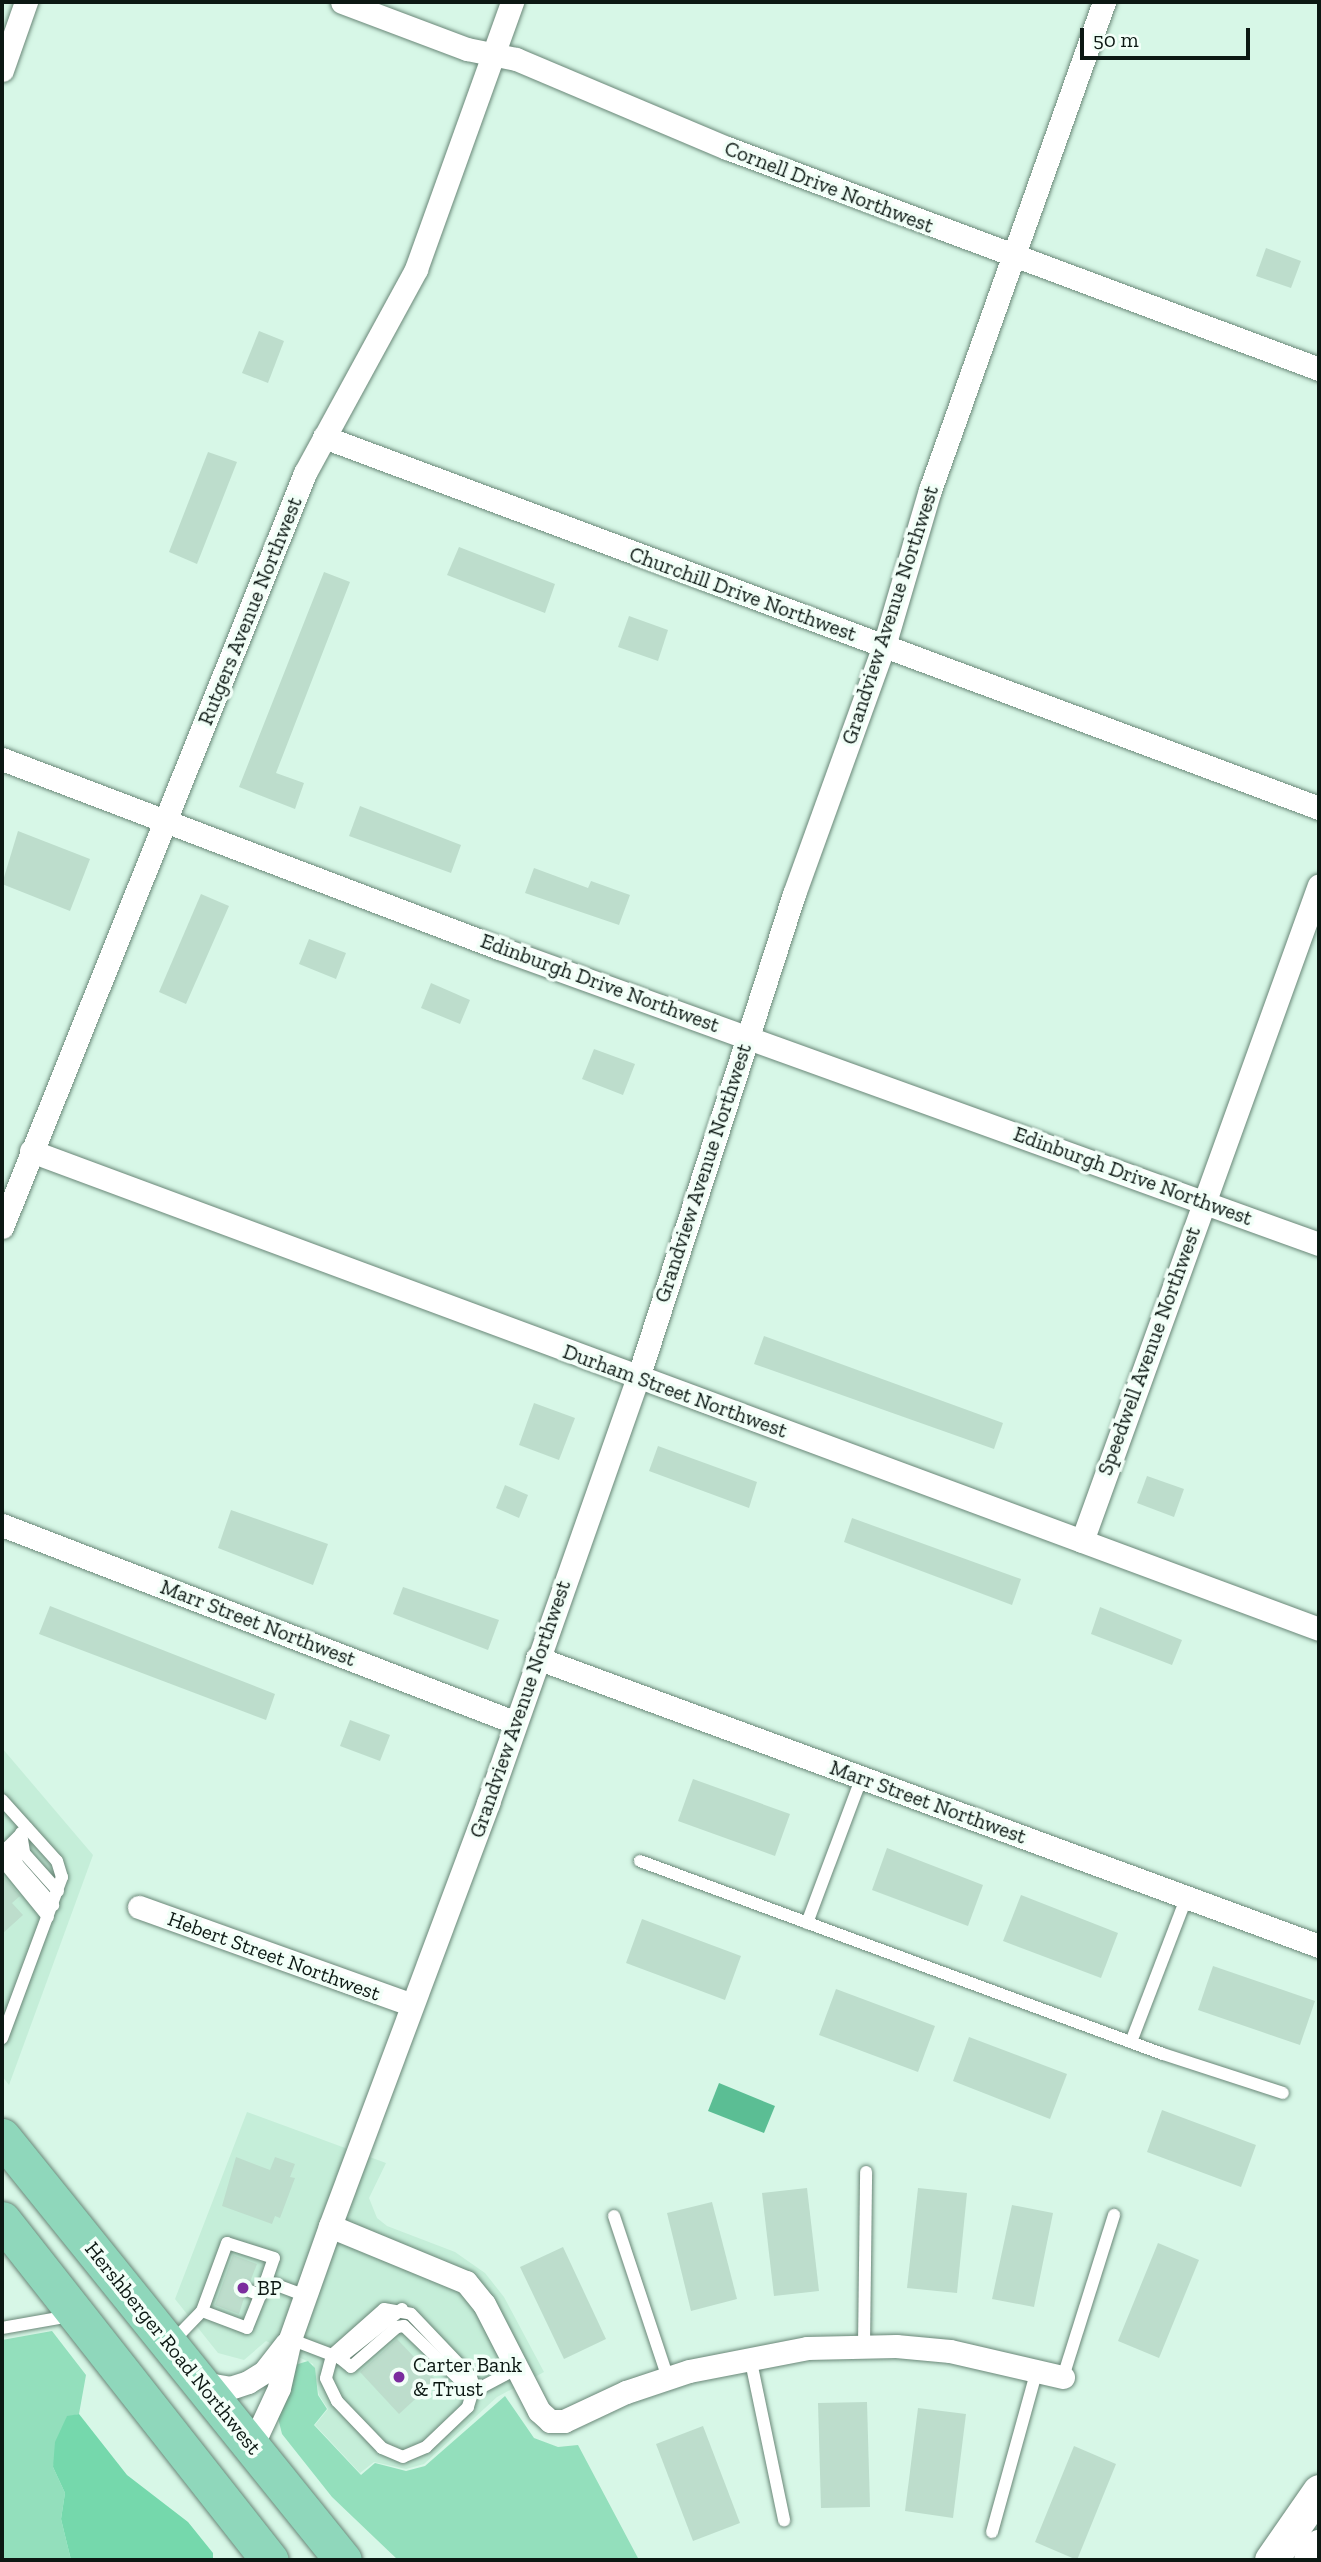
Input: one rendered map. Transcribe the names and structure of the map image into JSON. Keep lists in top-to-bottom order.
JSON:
{
  "streets": {
    "main road": ["Hershberger Road Northwest"],
    "street": [
      "Cornell Drive Northwest",
      "Churchill Drive Northwest",
      "Rutgers Avenue Northwest",
      "Grandview Avenue Northwest",
      "Edinburgh Drive Northwest",
      "Speedwell Avenue Northwest",
      "Durham Street Northwest",
      "Marr Street Northwest",
      "Hebert Street Northwest"
    ]
  },
  "crossings": [
    ["Cornell Drive Northwest", "Rutgers Avenue Northwest"],
    ["Cornell Drive Northwest", "Grandview Avenue Northwest"],
    ["Churchill Drive Northwest", "Rutgers Avenue Northwest"],
    ["Churchill Drive Northwest", "Grandview Avenue Northwest"],
    ["Rutgers Avenue Northwest", "Edinburgh Drive Northwest"],
    ["Rutgers Avenue Northwest", "Durham Street Northwest"],
    ["Grandview Avenue Northwest", "Edinburgh Drive Northwest"],
    ["Grandview Avenue Northwest", "Durham Street Northwest"],
    ["Grandview Avenue Northwest", "Marr Street Northwest"],
    ["Grandview Avenue Northwest", "Hebert Street Northwest"],
    ["Grandview Avenue Northwest", "Hershberger Road Northwest"],
    ["Edinburgh Drive Northwest", "Speedwell Avenue Northwest"],
    ["Speedwell Avenue Northwest", "Durham Street Northwest"]
  ],
  "places": ["BP", "Carter Bank & Trust"],
  "scale_bar": "50 m"
}
